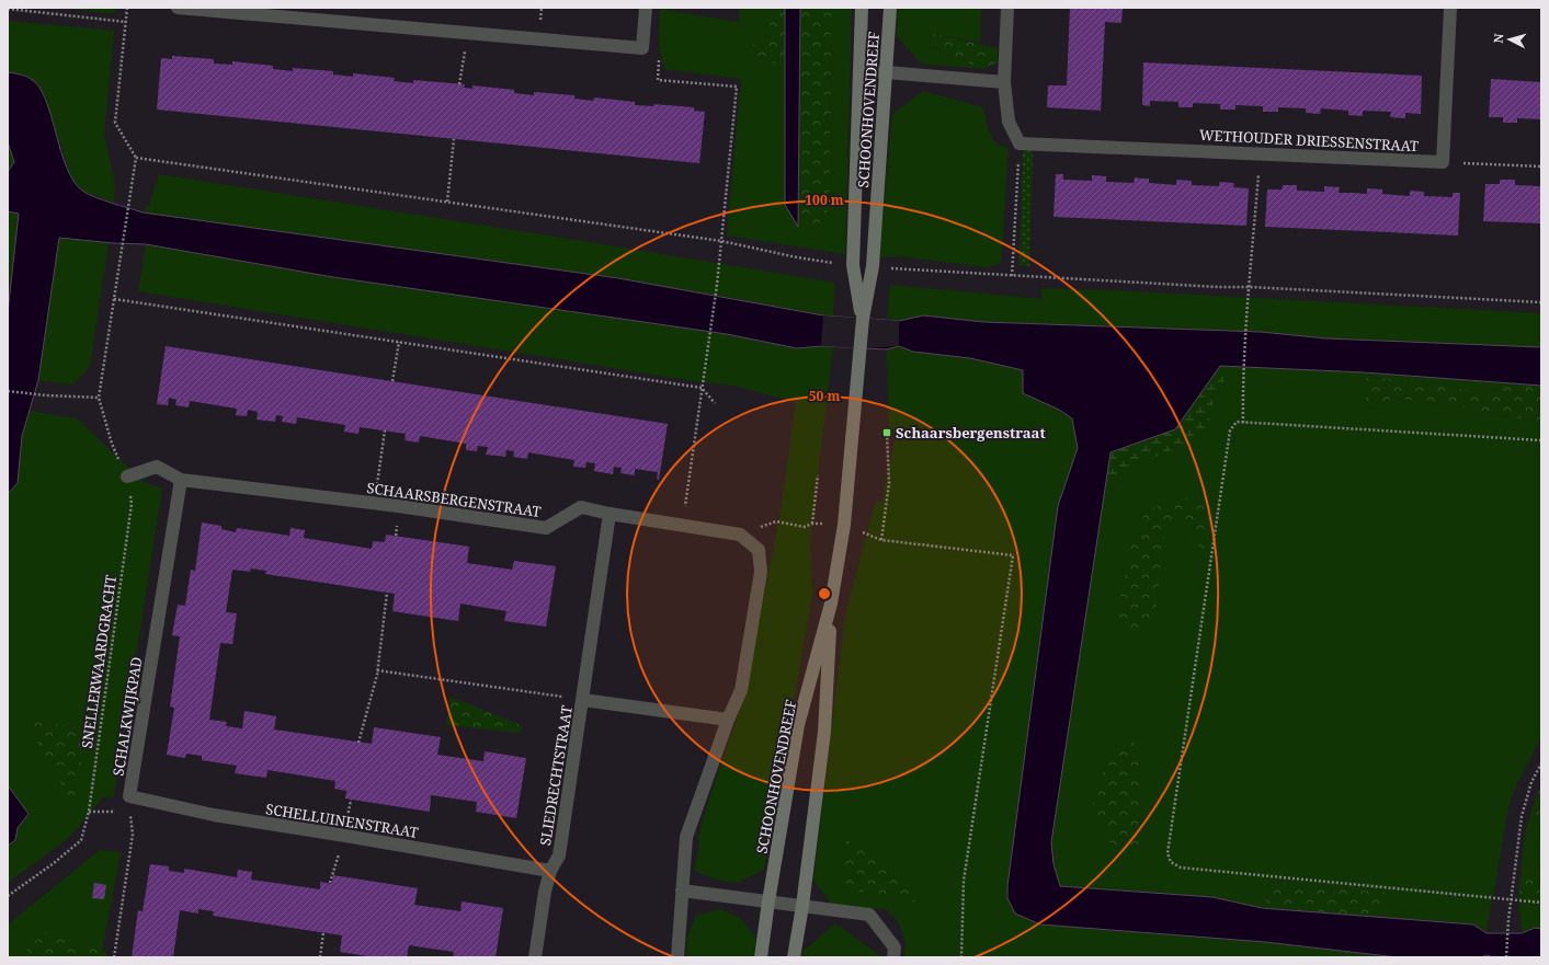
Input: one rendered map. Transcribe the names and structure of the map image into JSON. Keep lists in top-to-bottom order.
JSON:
{
  "streets": {
    "street": [
      "SCHOONHOVENDREEF",
      "WETHOUDER DRIESSENSTRAAT",
      "SCHAARSBERGENSTRAAT",
      "SCHALKWIJKPAD",
      "SLIEDRECHTSTRAAT",
      "SCHELLUINENSTRAAT"
    ],
    "path": ["SNELLERWAARDGRACHT"]
  },
  "crossings": [
    ["SCHAARSBERGENSTRAAT", "SNELLERWAARDGRACHT"],
    ["SCHAARSBERGENSTRAAT", "SCHALKWIJKPAD"],
    ["SCHAARSBERGENSTRAAT", "SLIEDRECHTSTRAAT"],
    ["SCHALKWIJKPAD", "SCHELLUINENSTRAAT"],
    ["SLIEDRECHTSTRAAT", "SCHELLUINENSTRAAT"]
  ],
  "places": {
    "transit": ["Schaarsbergenstraat"]
  },
  "north": "left",
  "rings": ["100 m", "50 m"]
}
